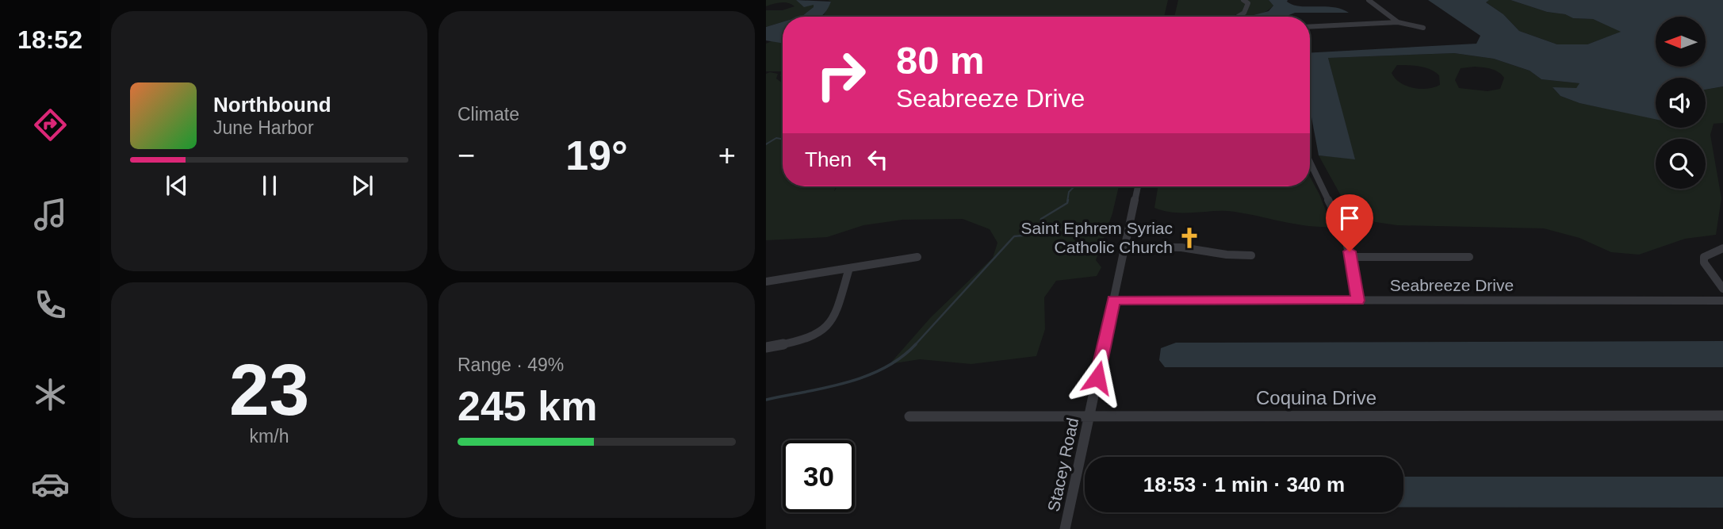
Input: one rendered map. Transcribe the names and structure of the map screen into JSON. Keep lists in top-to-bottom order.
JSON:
{
  "streets": {
    "street": ["Seabreeze Drive", "Coquina Drive", "Stacey Road"]
  },
  "crossings": [
    ["Seabreeze Drive", "Stacey Road"],
    ["Coquina Drive", "Stacey Road"]
  ],
  "places": {
    "church": ["Saint Ephrem Syriac Catholic Church"]
  },
  "north": "left",
  "page": {
    "tabs": "18:52",
    "tile": [
      "Climate",
      ["23", "km/h"],
      ["Range · 49%", "245 km"]
    ],
    "turn": ["80 m", "Seabreeze Drive"],
    "song": ["Northbound", "June Harbor"],
    "heat": ["−", "19°", "+"],
    "then": "Then",
    "limit": "30",
    "trip": "18:53 · 1 min · 340 m"
  }
}
